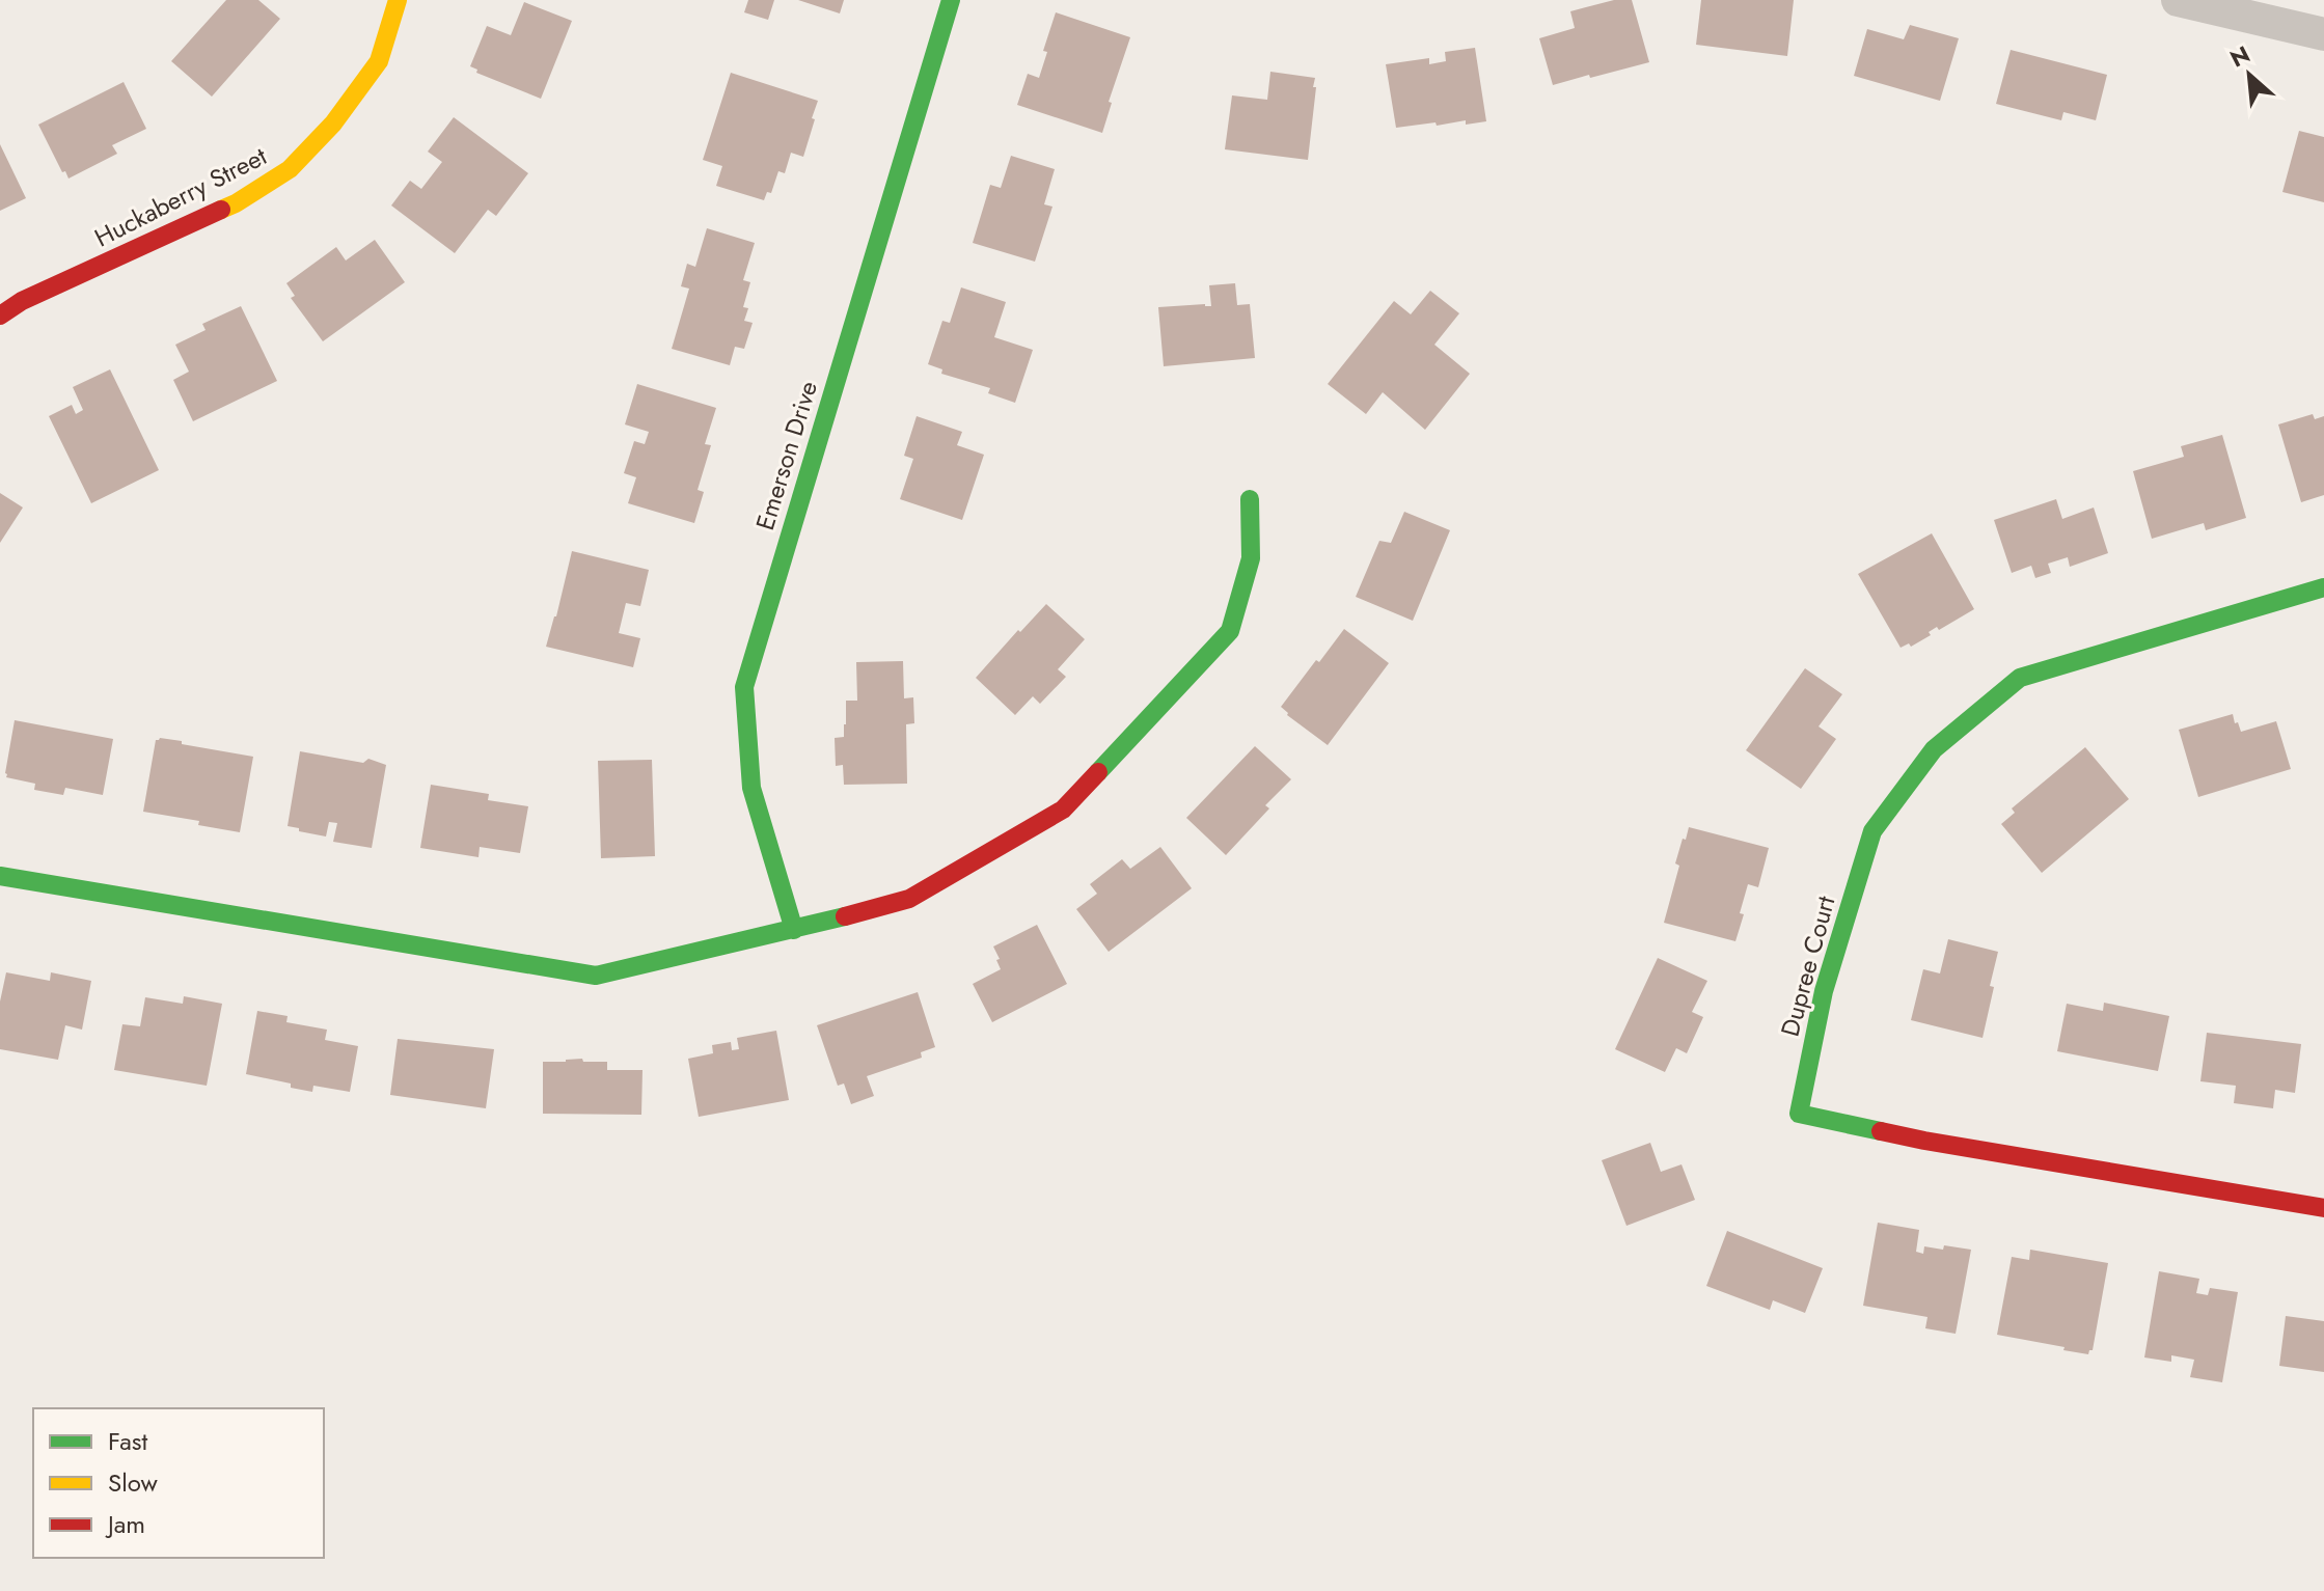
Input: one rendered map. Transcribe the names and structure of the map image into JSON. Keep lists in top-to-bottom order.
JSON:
{
  "streets": {
    "street": ["Huckaberry Street", "Emerson Drive", "Dupree Court"]
  },
  "legend": ["Fast", "Slow", "Jam"],
  "north": "top left"
}
